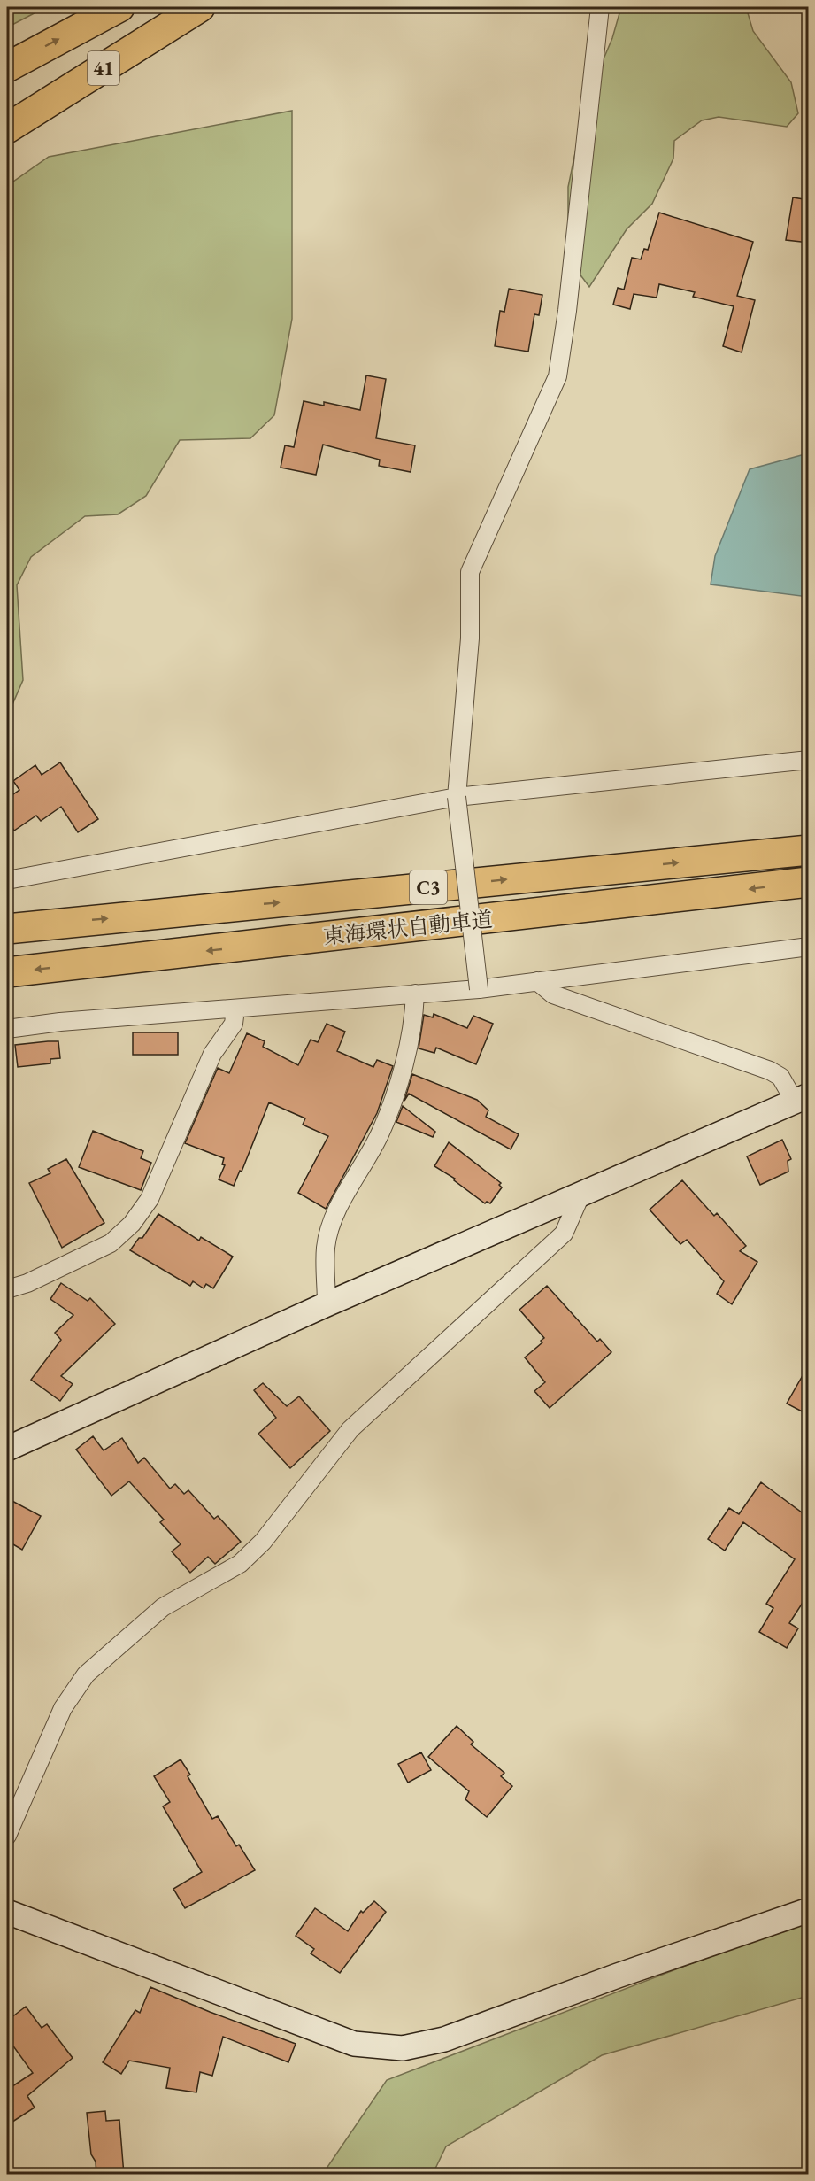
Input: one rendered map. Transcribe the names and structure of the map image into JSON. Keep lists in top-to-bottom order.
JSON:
{
  "streets": {
    "highway": ["41", "C3", "東海環状自動車道"]
  }
}
